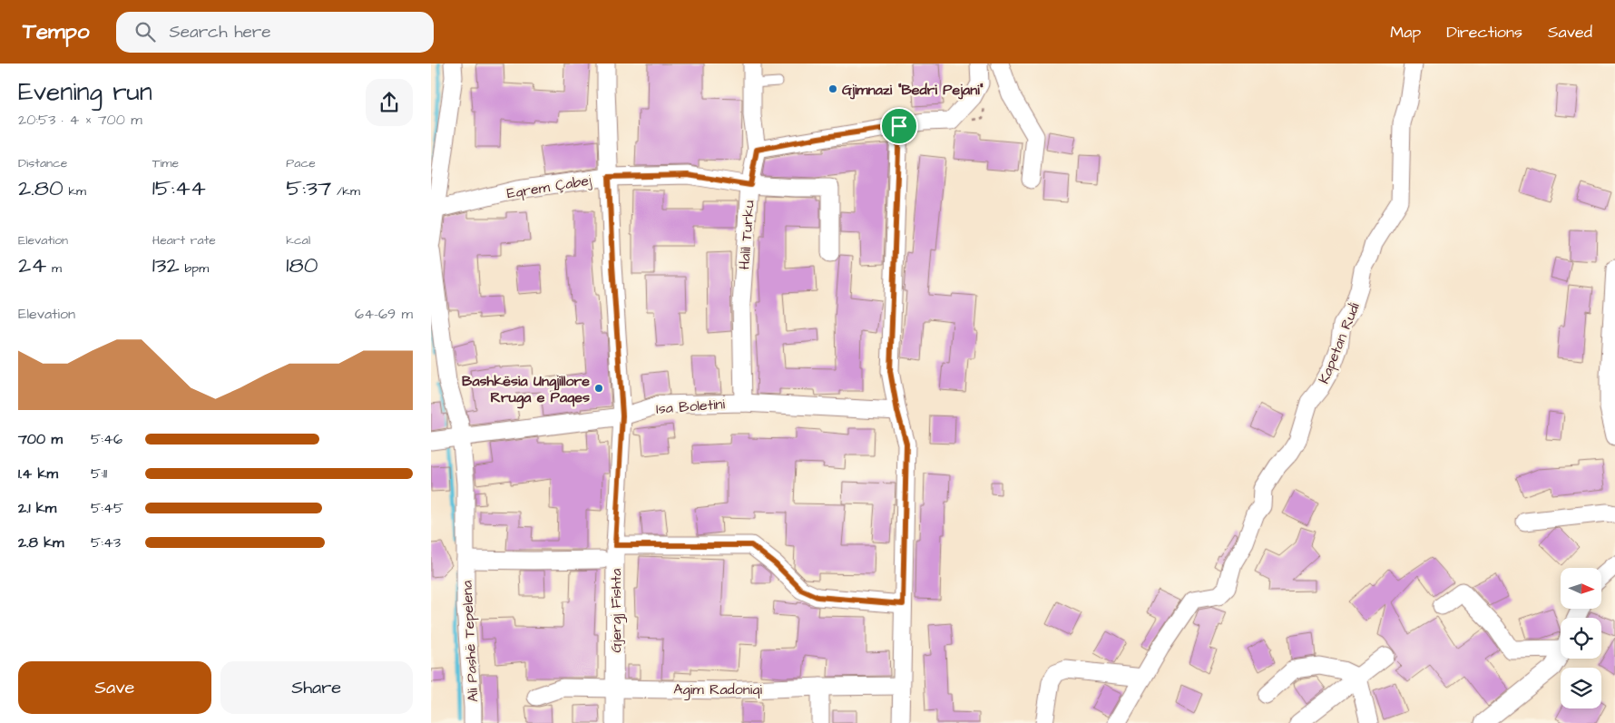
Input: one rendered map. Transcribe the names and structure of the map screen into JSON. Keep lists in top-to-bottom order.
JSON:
{
  "streets": {
    "street": [
      "Eqrem Çabej",
      "Halil Turku",
      "Kapetan Rudi",
      "Isa Boletini",
      "Gjergj Fishta",
      "Ali Pashë Tepelena",
      "Agim Radoniqi"
    ]
  },
  "crossings": [
    ["Eqrem Çabej", "Halil Turku"],
    ["Eqrem Çabej", "Gjergj Fishta"],
    ["Halil Turku", "Isa Boletini"],
    ["Isa Boletini", "Gjergj Fishta"],
    ["Isa Boletini", "Ali Pashë Tepelena"],
    ["Gjergj Fishta", "Agim Radoniqi"]
  ],
  "places": ["Gjimnazi \"Bedri Pejani\"", "Bashkësia Ungjillore Rruga e Paqes"],
  "north": "right",
  "page": {
    "header": "Tempo",
    "search": "Search here",
    "nav": ["Map", "Directions", "Saved"],
    "heading": ["Evening run", "20:53 · 4 × 700 m"],
    "stats": [
      ["Distance", "2.80 km"],
      ["Time", "15:44"],
      ["Pace", "5:37 /km"],
      ["Elevation", "24 m"],
      ["Heart rate", "132 bpm"],
      ["kcal", "180"]
    ],
    "chart": ["Elevation", "64–69 m"],
    "list": [
      {
        "name": "700 m",
        "note": "5:46"
      },
      {
        "name": "1.4 km",
        "note": "5:11"
      },
      {
        "name": "2.1 km",
        "note": "5:45"
      },
      {
        "name": "2.8 km",
        "note": "5:43"
      }
    ],
    "buttons": ["Save", "Share"]
  }
}
